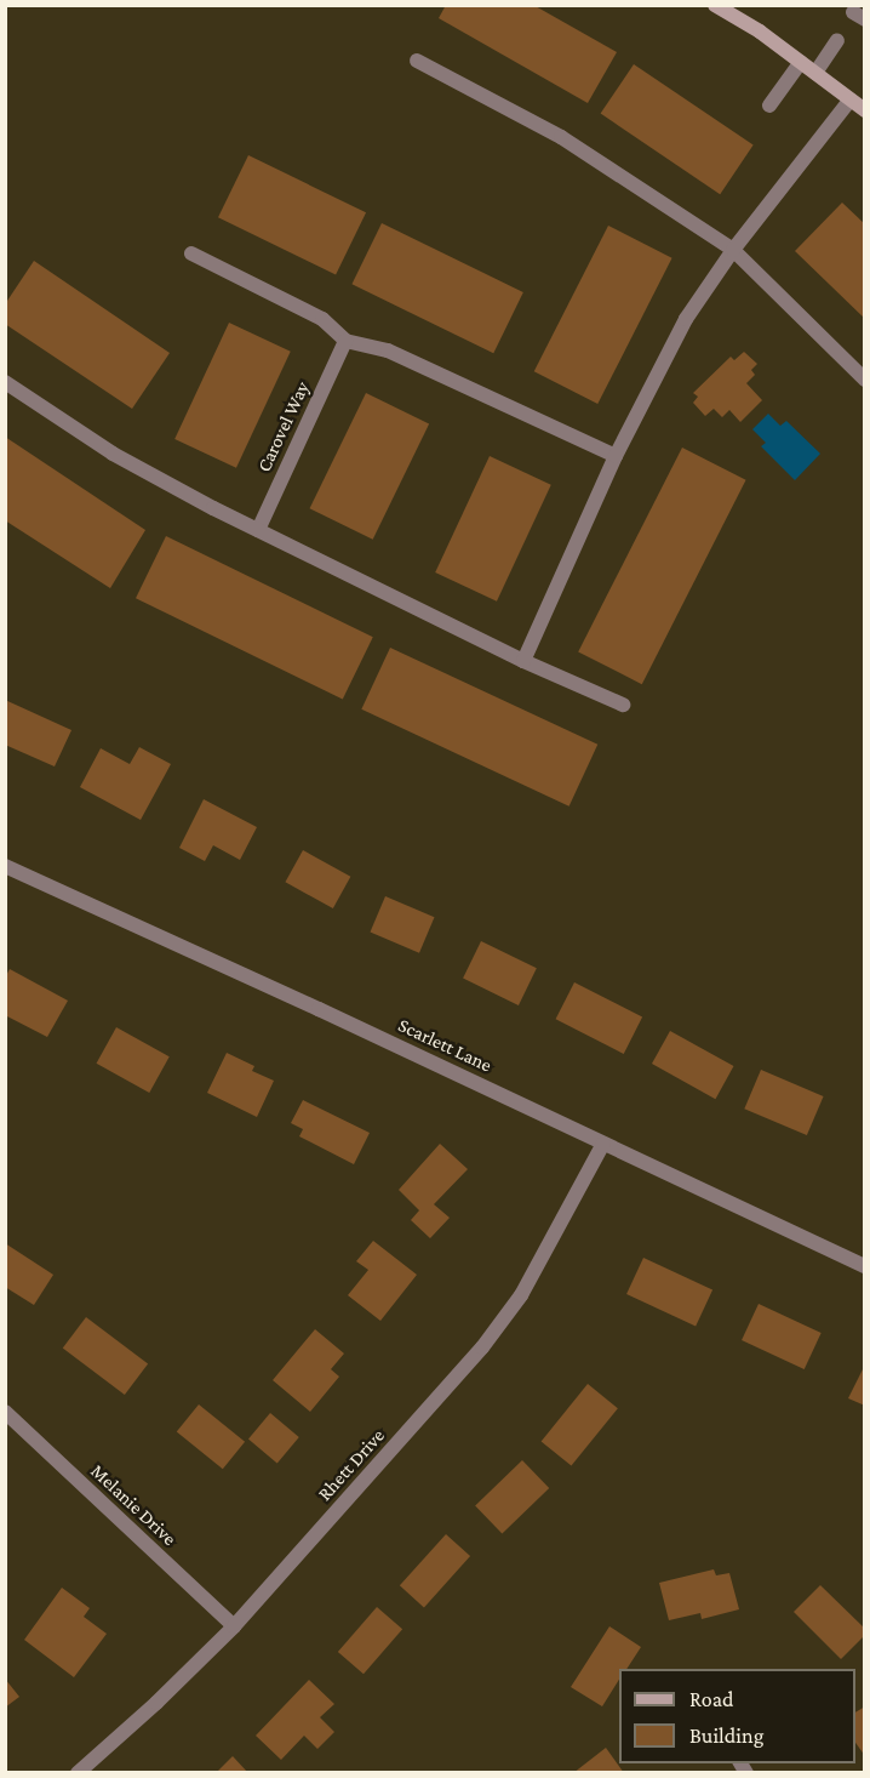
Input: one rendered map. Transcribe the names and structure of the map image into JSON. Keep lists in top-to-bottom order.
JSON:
{
  "streets": {
    "street": [
      "Carovel Way",
      "Scarlett Lane",
      "Rhett Drive",
      "Melanie Drive"
    ]
  },
  "crossings": [
    ["Scarlett Lane", "Rhett Drive"],
    ["Rhett Drive", "Melanie Drive"]
  ],
  "legend": ["Road", "Building"]
}
